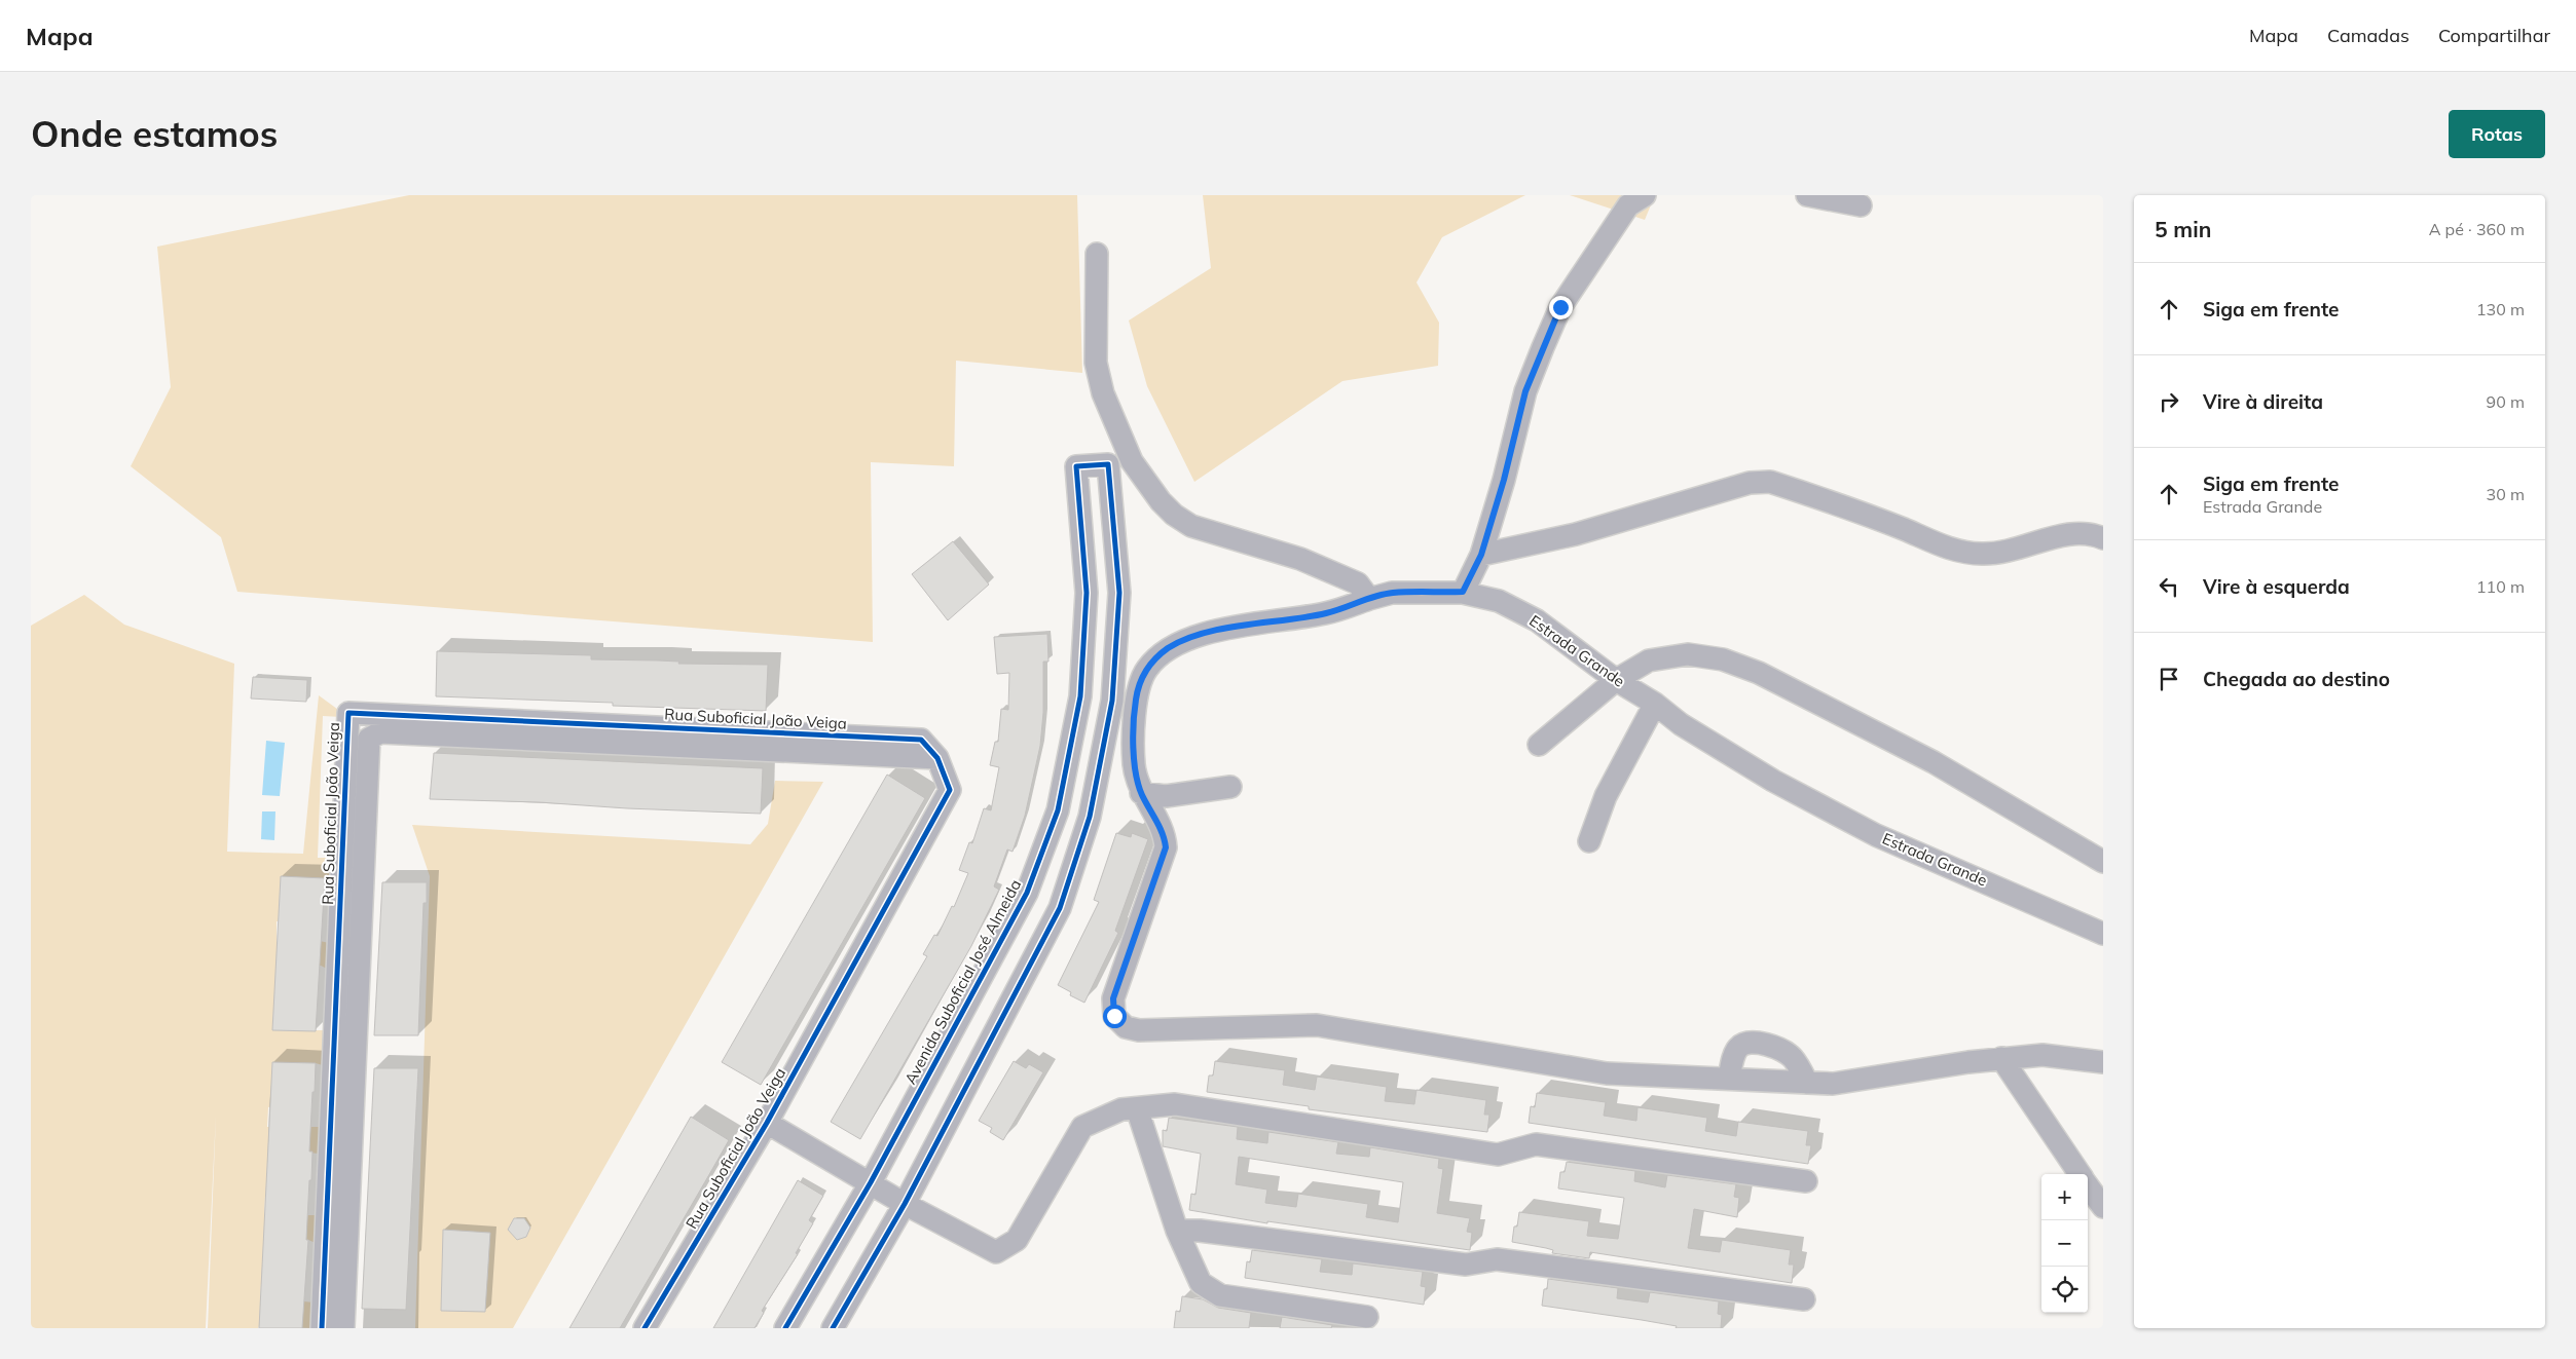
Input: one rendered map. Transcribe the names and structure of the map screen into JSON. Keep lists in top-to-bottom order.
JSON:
{
  "streets": {
    "street": ["Estrada Grande", "Rua Suboficial João Veiga", "Avenida Suboficial José Almeida"]
  },
  "page": {
    "header": "Mapa",
    "nav": ["Mapa", "Camadas", "Compartilhar"],
    "buttons": "Rotas",
    "title": "Onde estamos",
    "heading": ["5 min", "A pé · 360 m"],
    "list": [
      ["Siga em frente", "130 m"],
      ["Vire à direita", "90 m"],
      ["Siga em frente", "Estrada Grande", "30 m"],
      ["Vire à esquerda", "110 m"],
      "Chegada ao destino"
    ],
    "map_buttons": ["+", "−"]
  }
}
